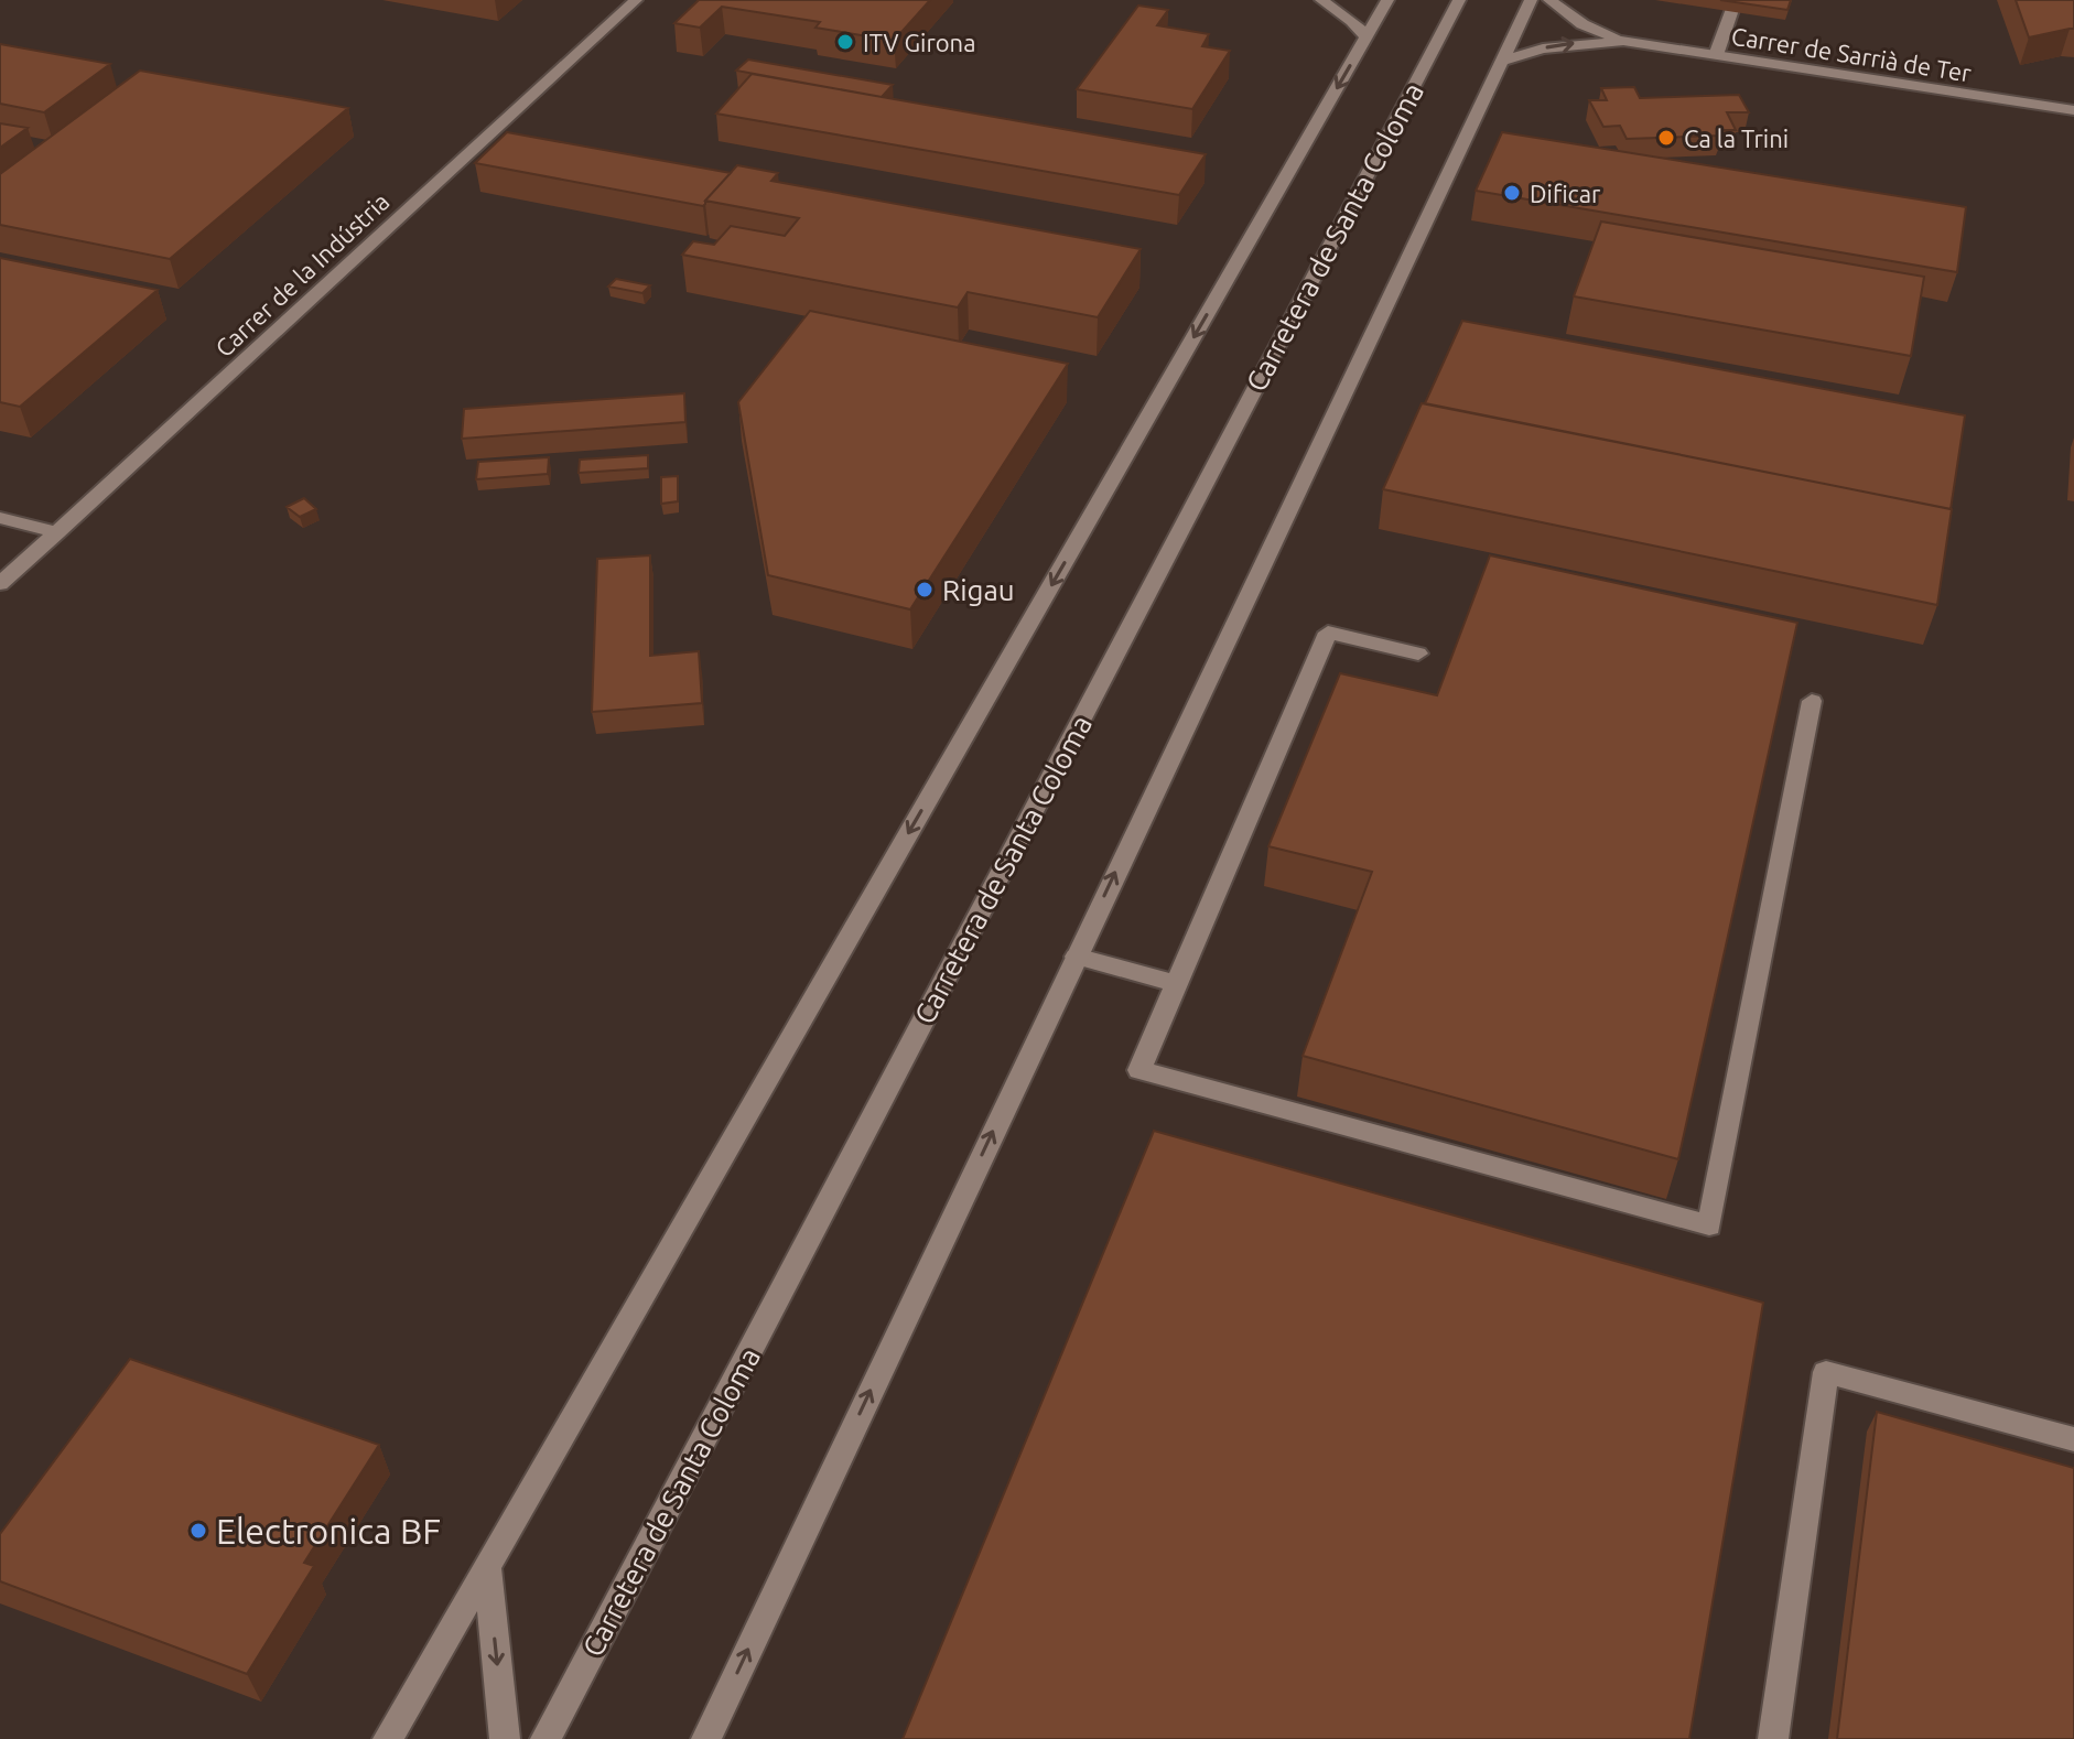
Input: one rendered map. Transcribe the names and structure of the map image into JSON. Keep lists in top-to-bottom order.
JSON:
{
  "streets": {
    "street": ["Carrer de Sarrià de Ter", "Carretera de Santa Coloma", "Carrer de la Indústria"]
  },
  "places": [
    "ITV Girona",
    "Ca la Trini",
    "Dificar",
    "Rigau",
    "Electronica BF"
  ]
}
